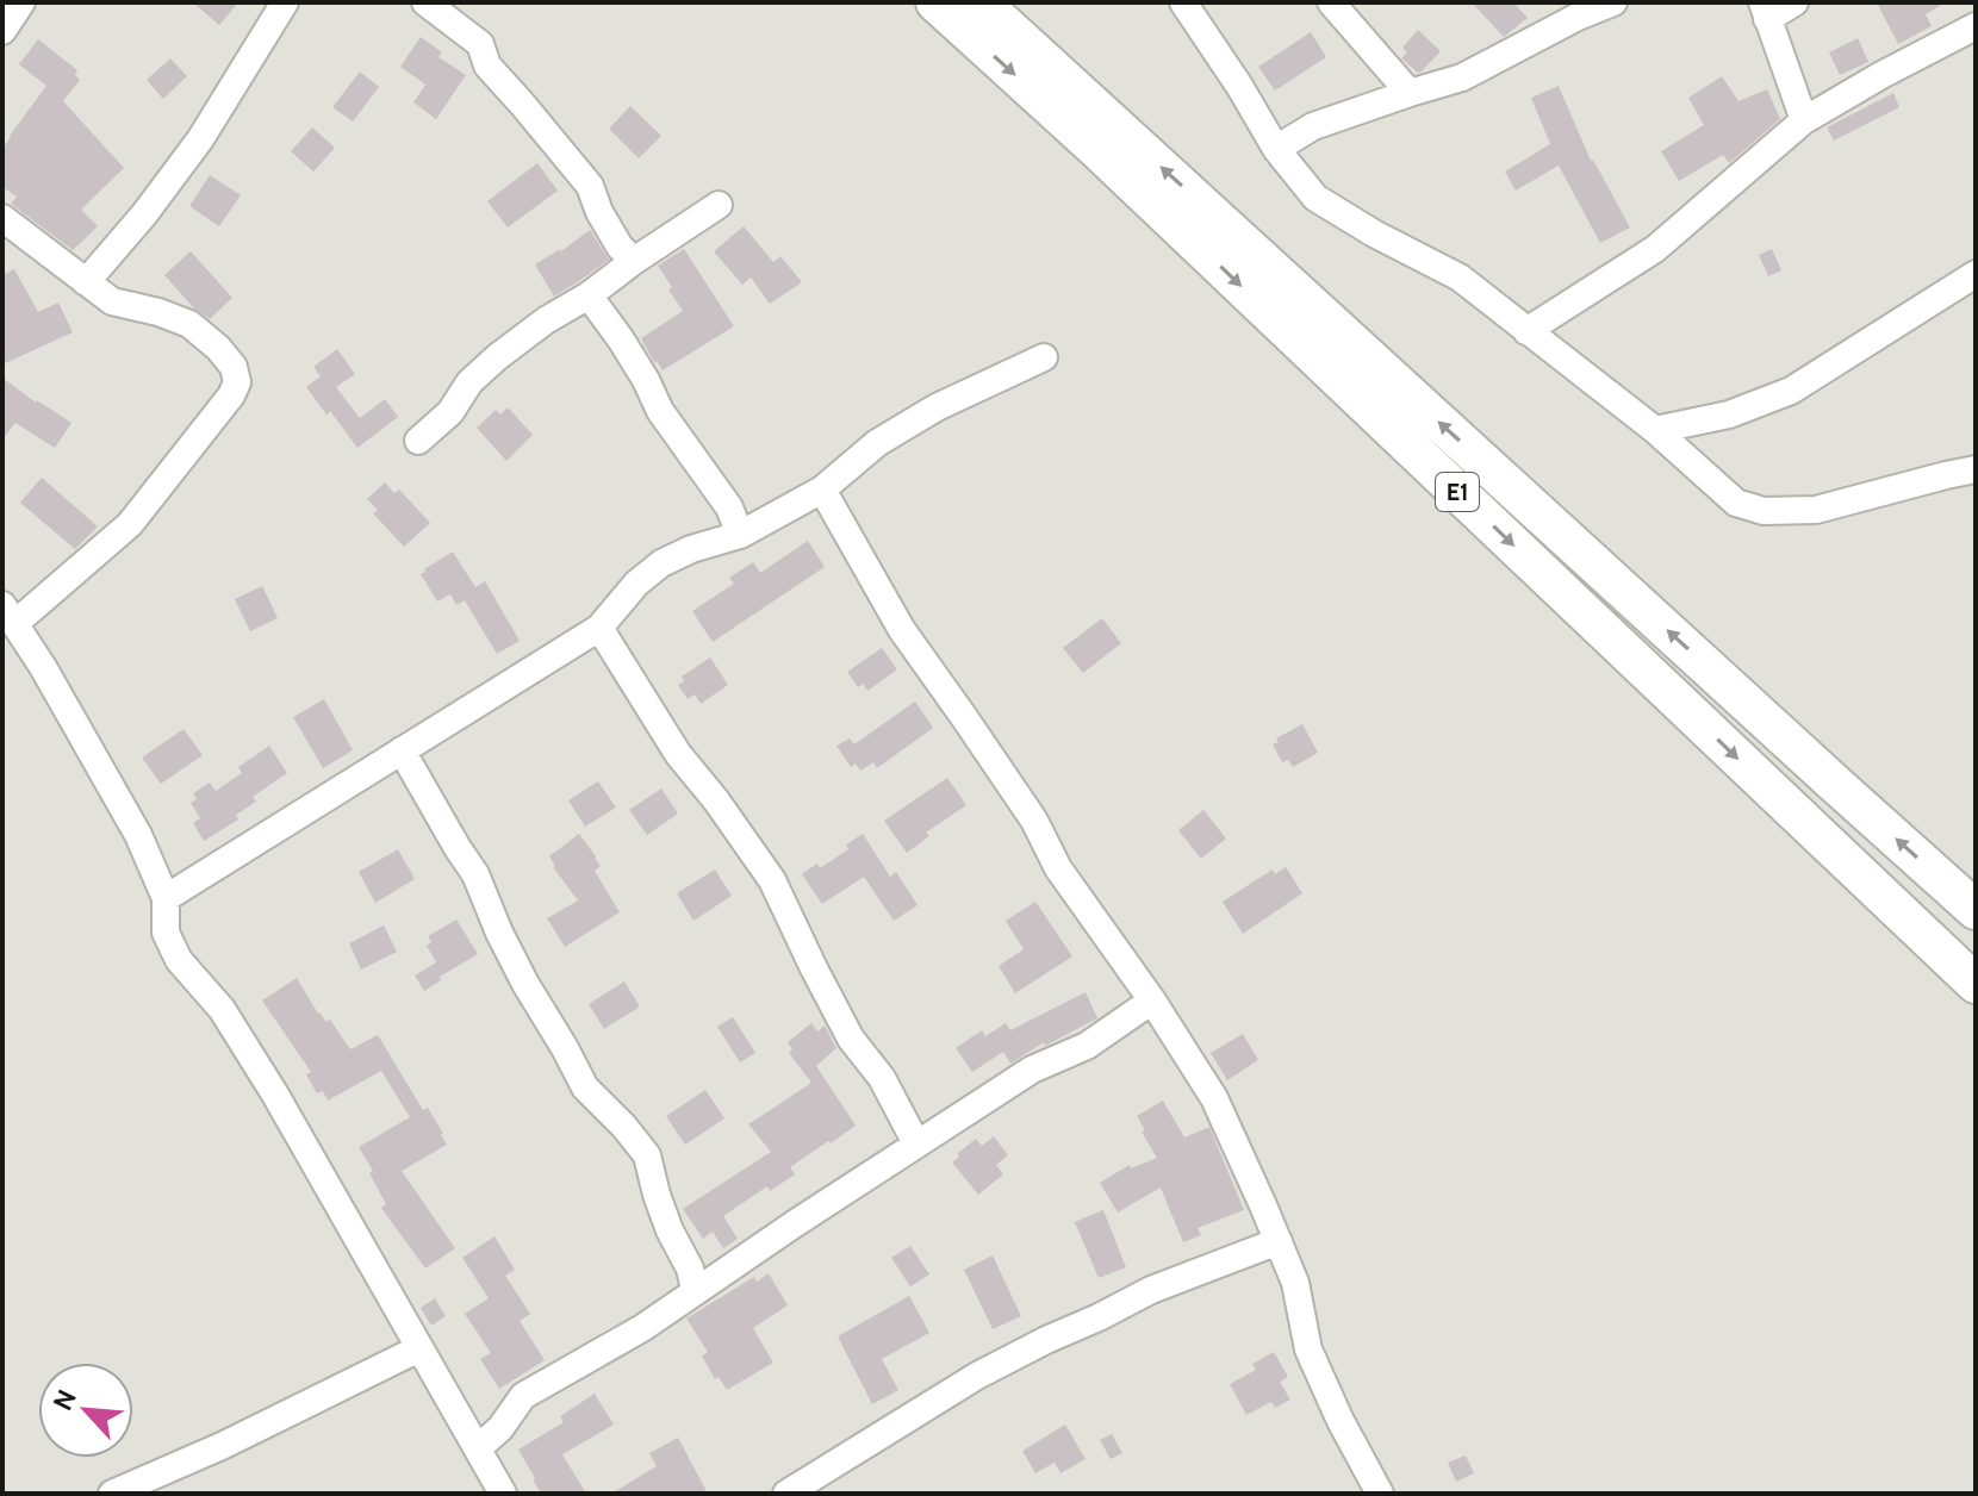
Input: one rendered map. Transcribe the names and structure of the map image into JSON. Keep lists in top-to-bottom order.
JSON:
{
  "streets": {
    "highway": ["E1"]
  },
  "north": "top left"
}
